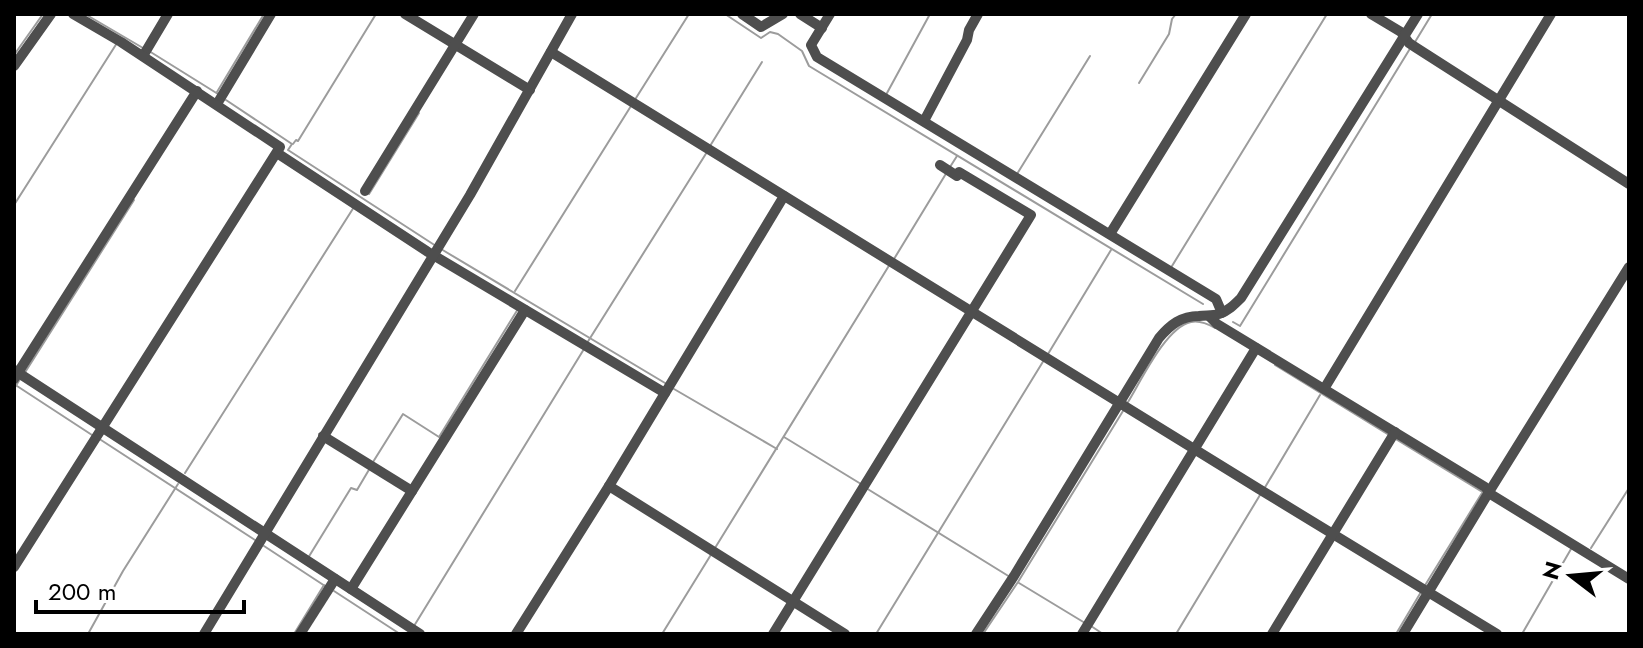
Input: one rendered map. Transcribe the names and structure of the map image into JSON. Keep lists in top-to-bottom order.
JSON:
{
  "scale_bar": "200 m",
  "north": "left"
}
